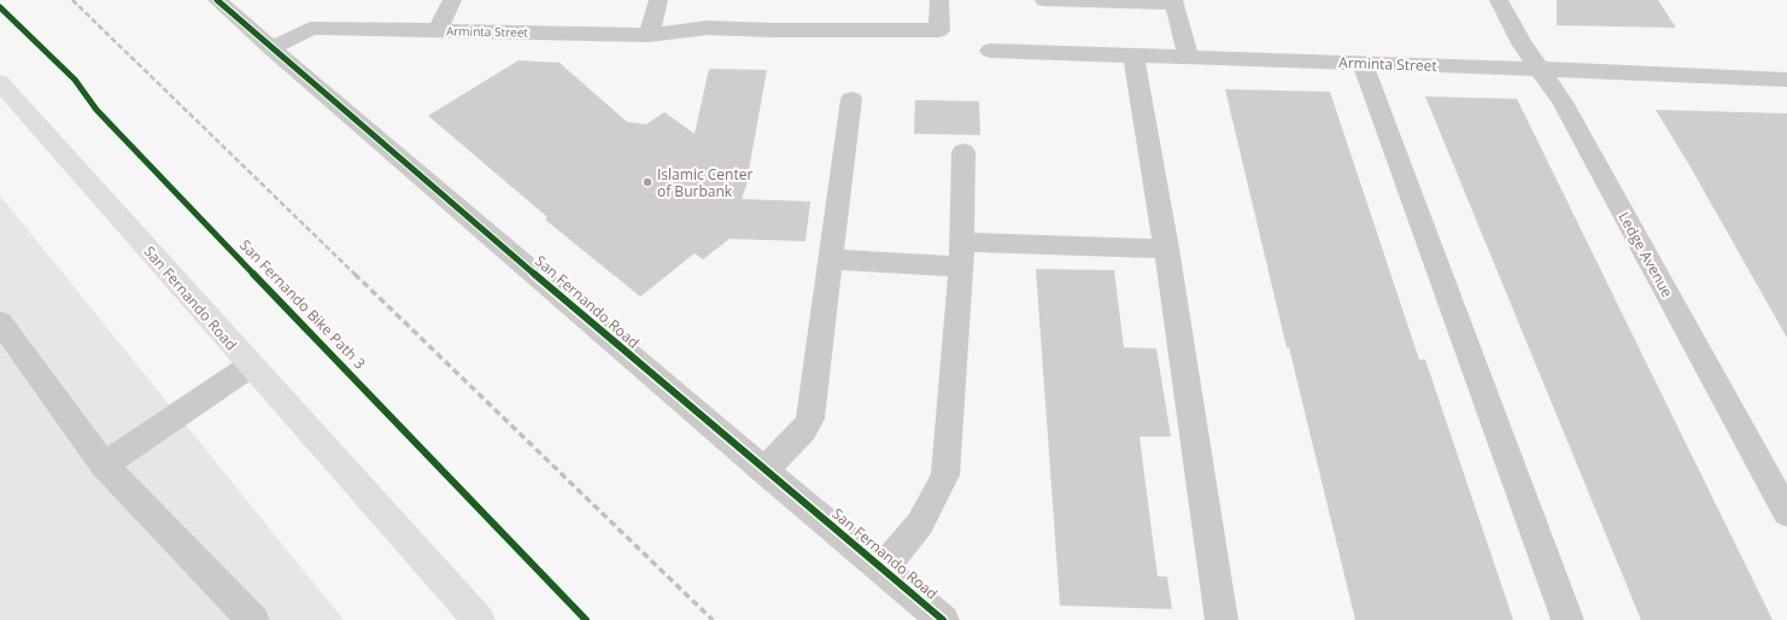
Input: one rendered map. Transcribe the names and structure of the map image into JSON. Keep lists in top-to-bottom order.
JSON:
{
  "streets": {
    "main road": ["San Fernando Road"],
    "street": ["Arminta Street", "Ledge Avenue"],
    "cycle path": ["San Fernando Bike Path 3"]
  },
  "crossings": [
    ["Arminta Street", "Ledge Avenue"],
    ["Arminta Street", "San Fernando Road"]
  ],
  "places": ["Islamic Center of Burbank"]
}
